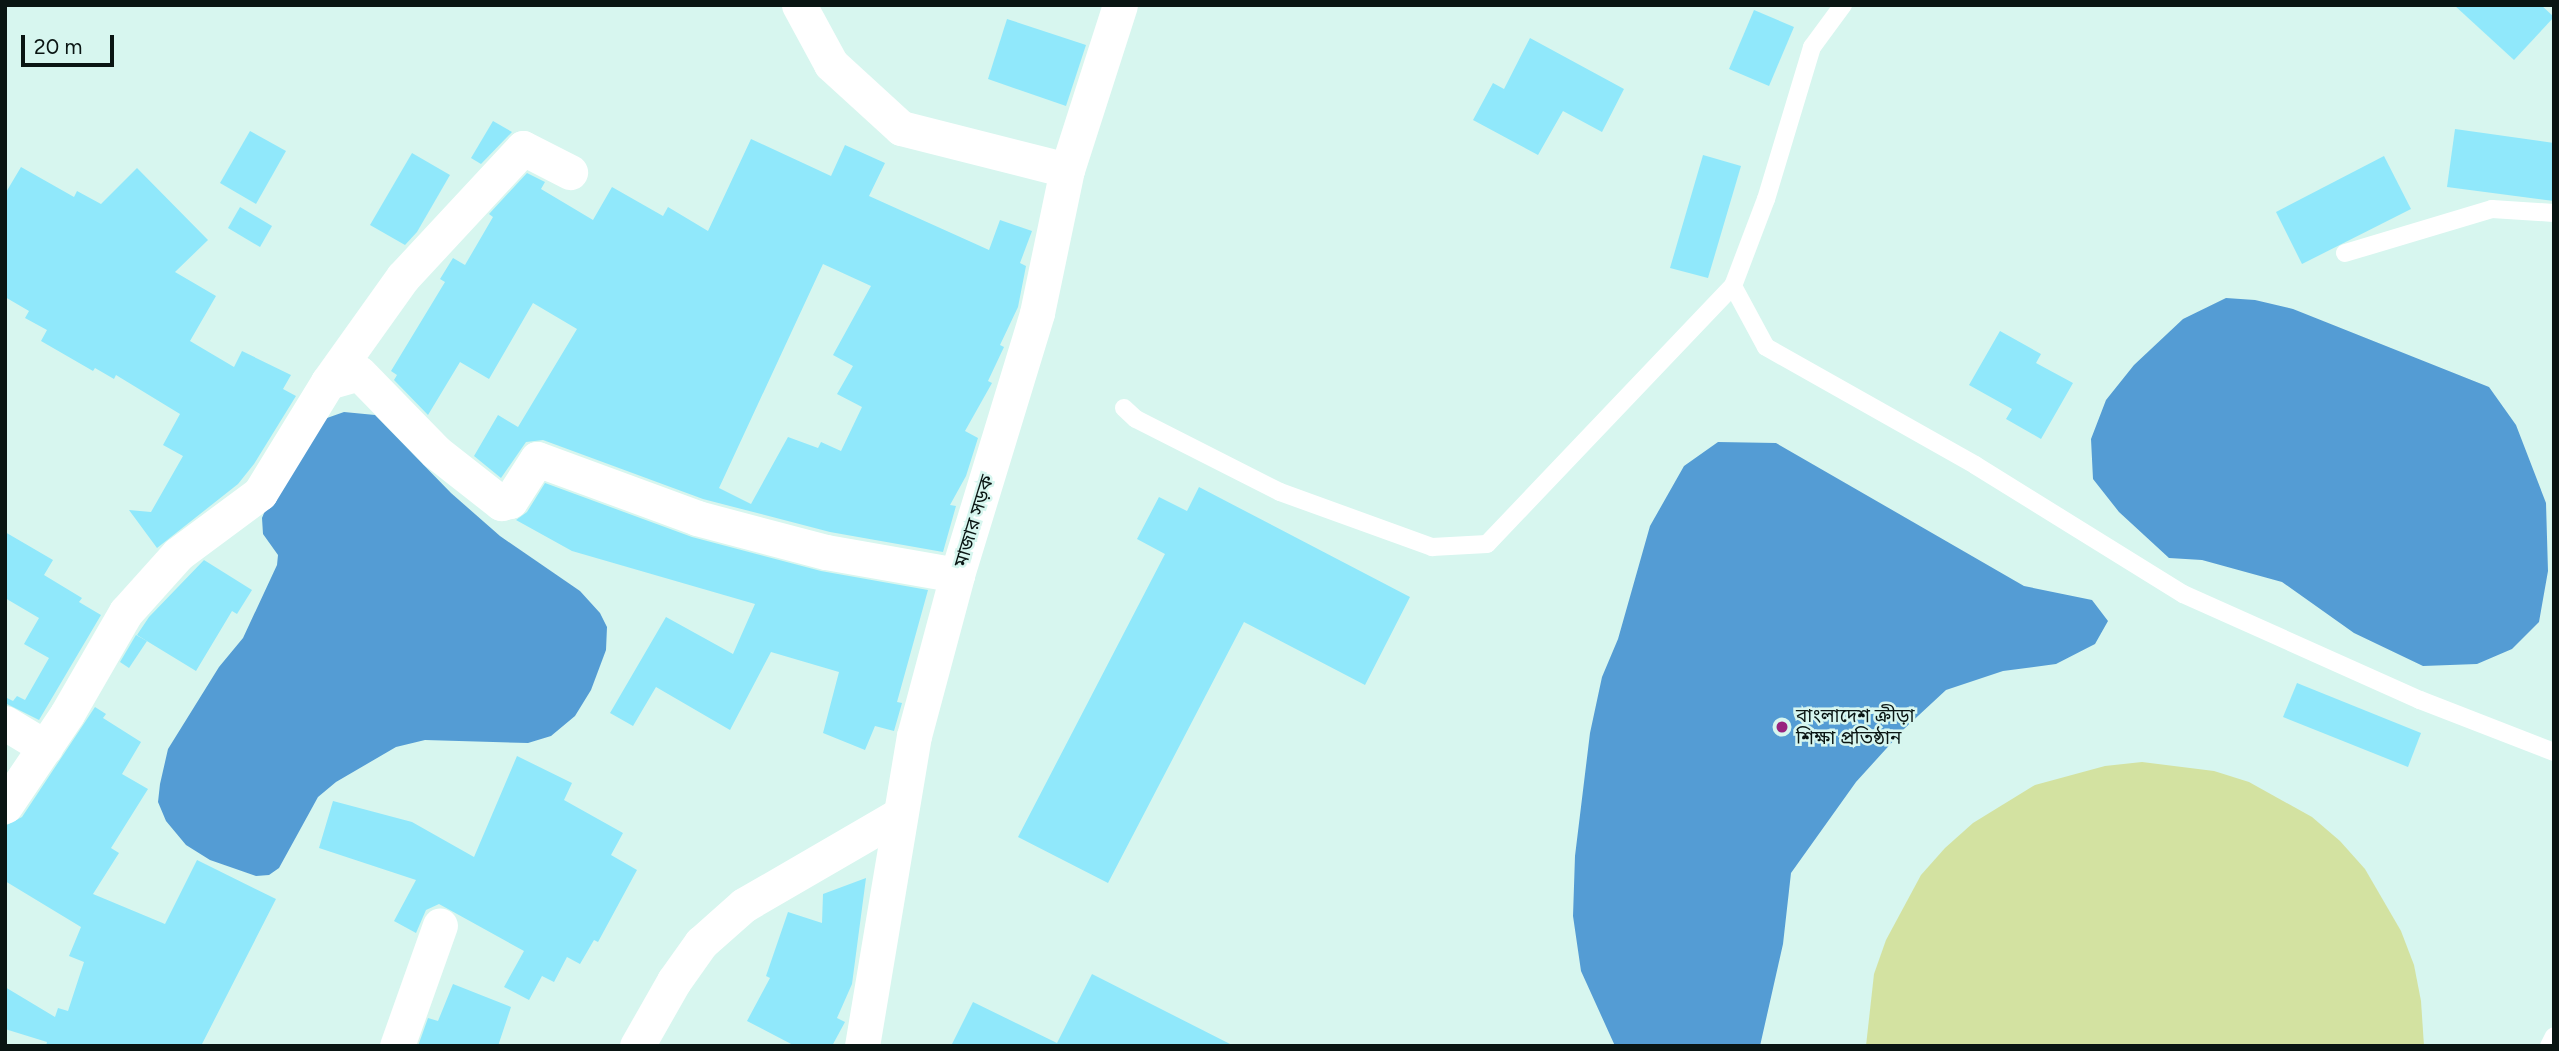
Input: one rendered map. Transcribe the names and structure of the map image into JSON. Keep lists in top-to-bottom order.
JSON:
{
  "streets": {
    "street": ["মাজার সড়ক"]
  },
  "places": ["বাংলাদেশ ক্রীড়া শিক্ষা প্রতিষ্ঠান"],
  "scale_bar": "20 m"
}
